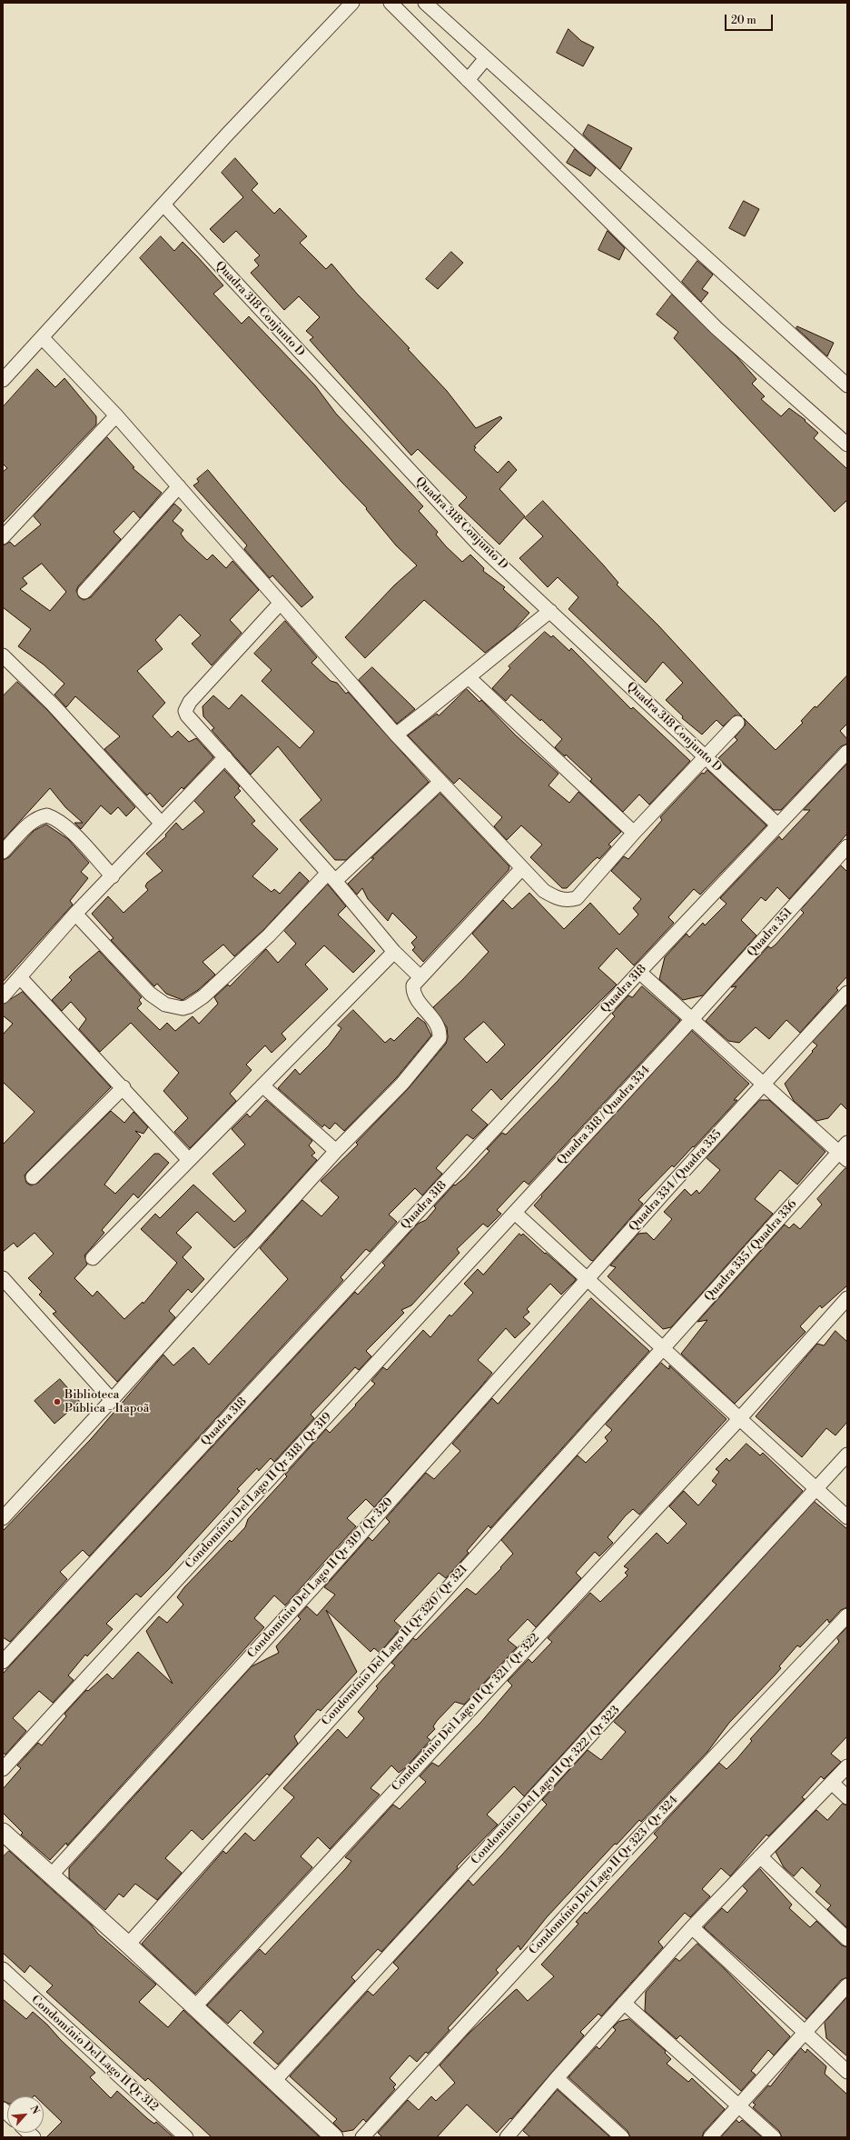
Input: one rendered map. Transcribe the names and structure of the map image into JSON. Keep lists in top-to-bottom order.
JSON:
{
  "streets": {
    "street": [
      "Quadra 318 Conjunto D",
      "Quadra 351",
      "Quadra 318",
      "Quadra 318 / Quadra 334",
      "Quadra 334 / Quadra 335",
      "Quadra 335 / Quadra 336",
      "Condomínio Del Lago II Qr 318 / Qr 319",
      "Condomínio Del Lago II Qr 319 / Qr 320",
      "Condomínio Del Lago II Qr 320 / Qr 321",
      "Condomínio Del Lago II Qr 321 / Qr 322",
      "Condomínio Del Lago II Qr 322 / Qr 323",
      "Condomínio Del Lago II Qr 323 / Qr 324",
      "Condomínio Del Lago II Qr 312"
    ]
  },
  "crossings": [
    ["Quadra 318 Conjunto D", "Quadra 318"],
    ["Quadra 351", "Quadra 318 / Quadra 334"],
    ["Quadra 318 / Quadra 334", "Condomínio Del Lago II Qr 318 / Qr 319"],
    ["Quadra 334 / Quadra 335", "Condomínio Del Lago II Qr 319 / Qr 320"],
    ["Quadra 335 / Quadra 336", "Condomínio Del Lago II Qr 320 / Qr 321"]
  ],
  "places": ["Biblioteca Pública - Itapoã"],
  "scale_bar": "20 m",
  "north": "top right"
}
